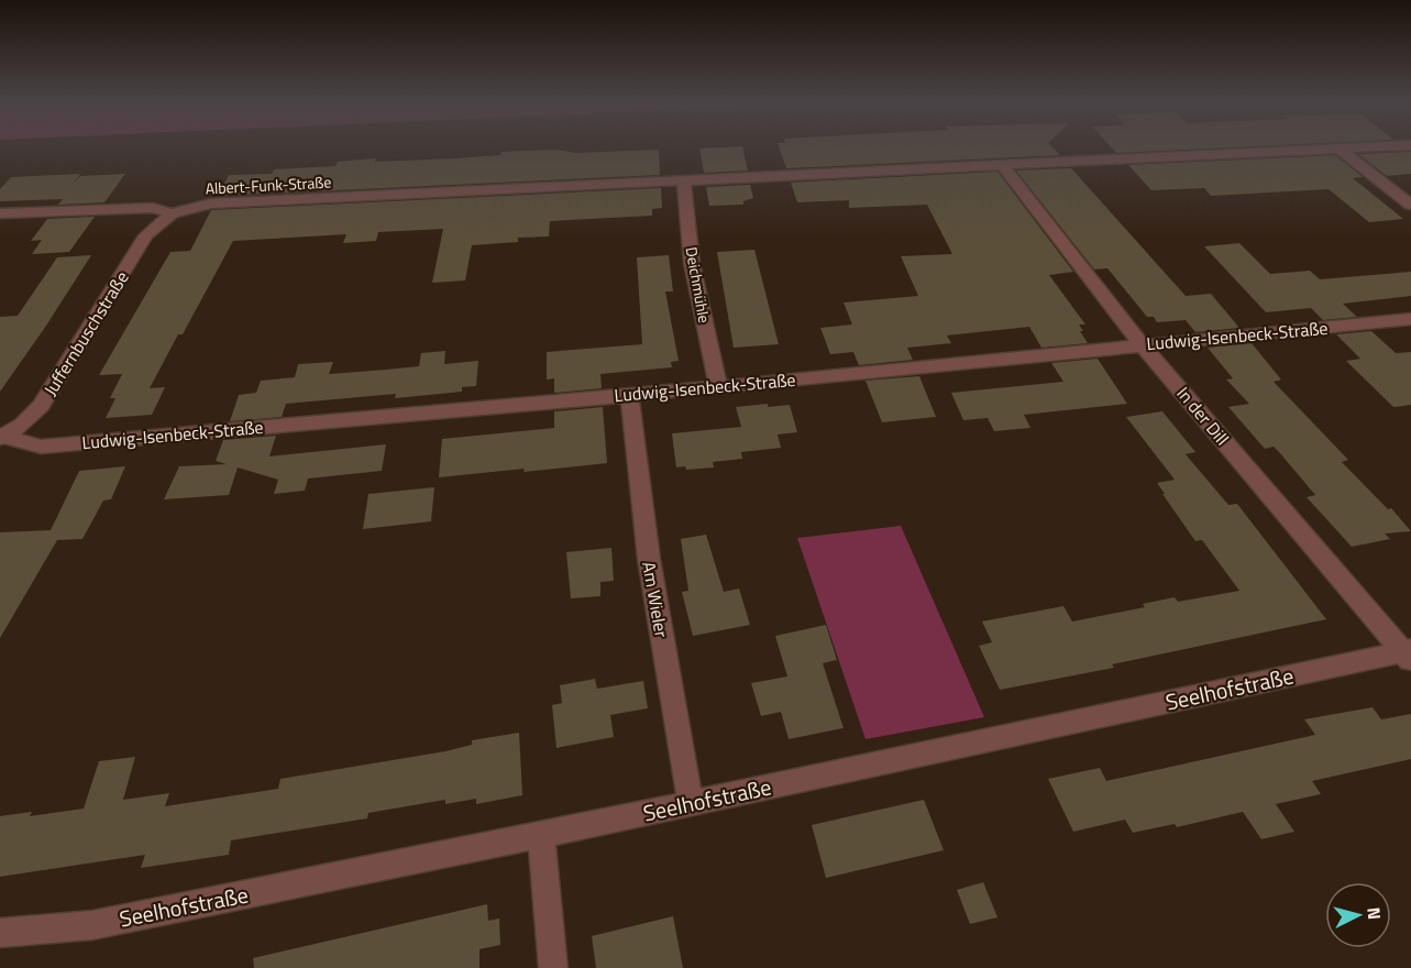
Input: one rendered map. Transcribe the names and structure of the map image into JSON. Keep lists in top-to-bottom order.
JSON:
{
  "streets": {
    "street": [
      "Albert-Funk-Straße",
      "Deichmühle",
      "Juffernbuschstraße",
      "Ludwig-Isenbeck-Straße",
      "In der Dill",
      "Am Wieler",
      "Seelhofstraße"
    ]
  },
  "crossings": [
    ["Albert-Funk-Straße", "Deichmühle"],
    ["Albert-Funk-Straße", "Juffernbuschstraße"],
    ["Albert-Funk-Straße", "In der Dill"],
    ["Deichmühle", "Ludwig-Isenbeck-Straße"],
    ["Juffernbuschstraße", "Ludwig-Isenbeck-Straße"],
    ["Ludwig-Isenbeck-Straße", "In der Dill"],
    ["Ludwig-Isenbeck-Straße", "Am Wieler"],
    ["In der Dill", "Seelhofstraße"],
    ["Am Wieler", "Seelhofstraße"]
  ],
  "north": "right"
}
